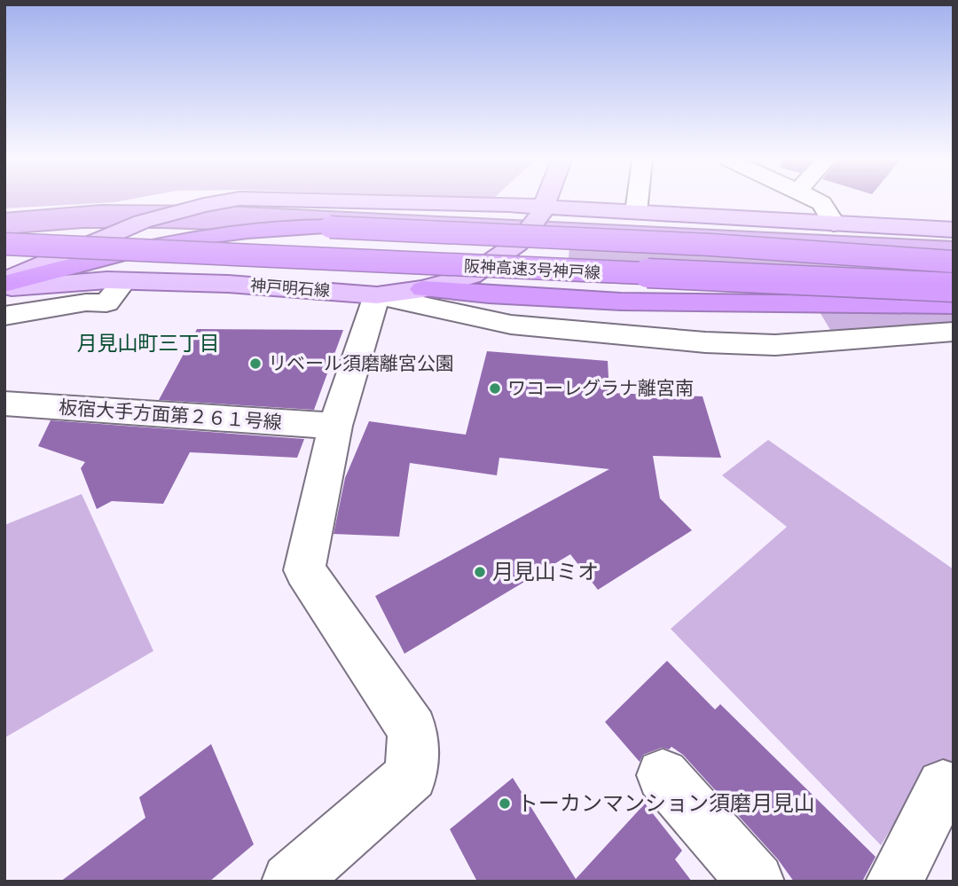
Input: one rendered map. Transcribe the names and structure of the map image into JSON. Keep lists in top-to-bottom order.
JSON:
{
  "streets": {
    "highway": ["阪神高速3号神戸線"],
    "main road": ["神戸明石線"],
    "street": ["板宿大手方面第２６１号線"]
  },
  "districts": ["月見山町三丁目"],
  "places": [
    "リベール須磨離宮公園",
    "ワコーレグラナ離宮南",
    "月見山ミオ",
    "トーカンマンション須磨月見山"
  ]
}
